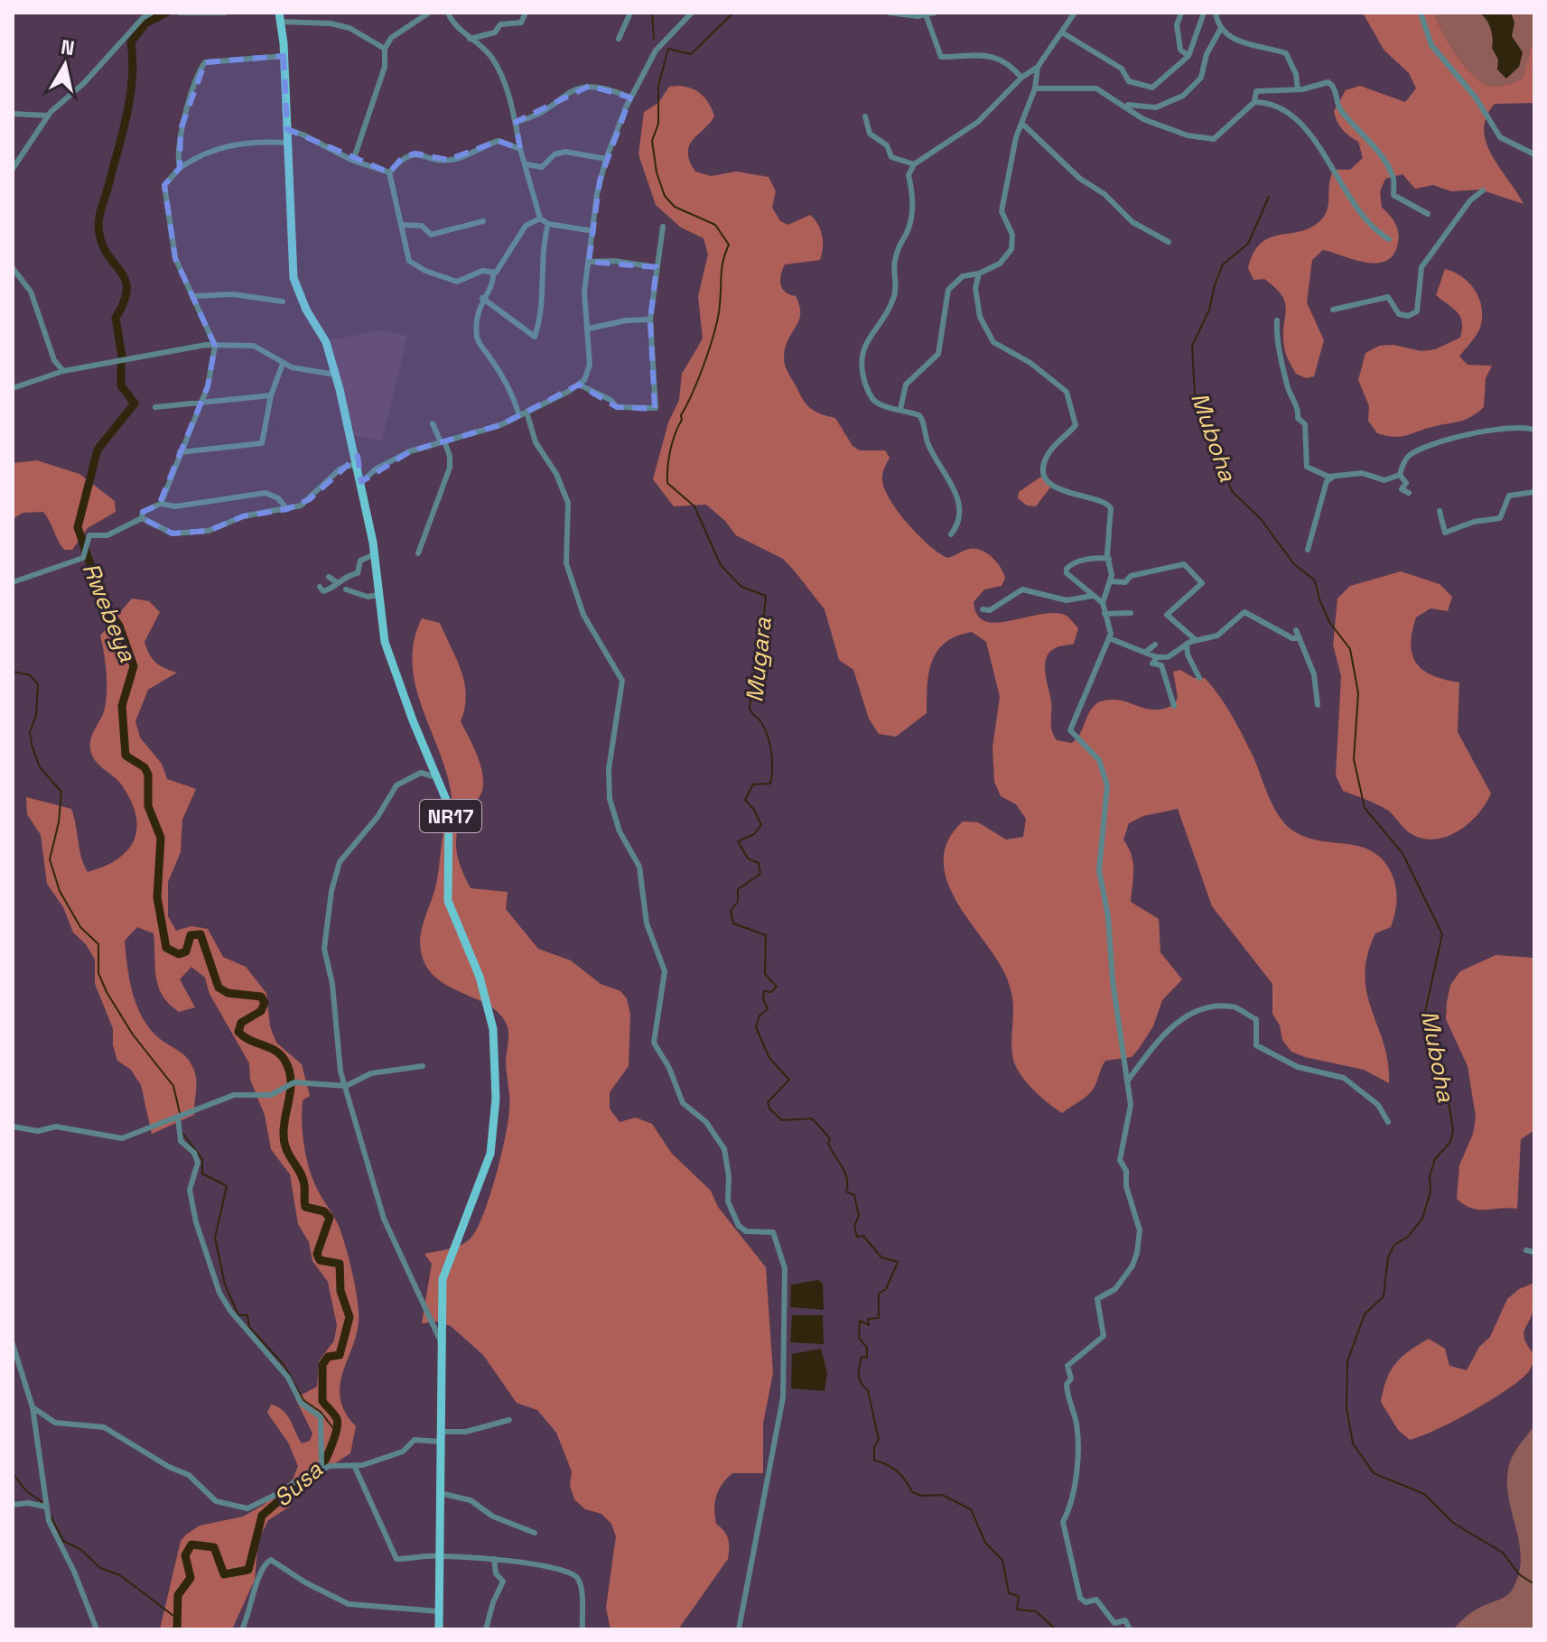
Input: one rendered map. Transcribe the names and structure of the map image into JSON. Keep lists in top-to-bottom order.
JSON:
{
  "streets": {
    "main road": ["NR17"]
  },
  "water": [
    "Muboha",
    "Rwebeya",
    "Mugara",
    "Susa"
  ],
  "north": "top"
}
